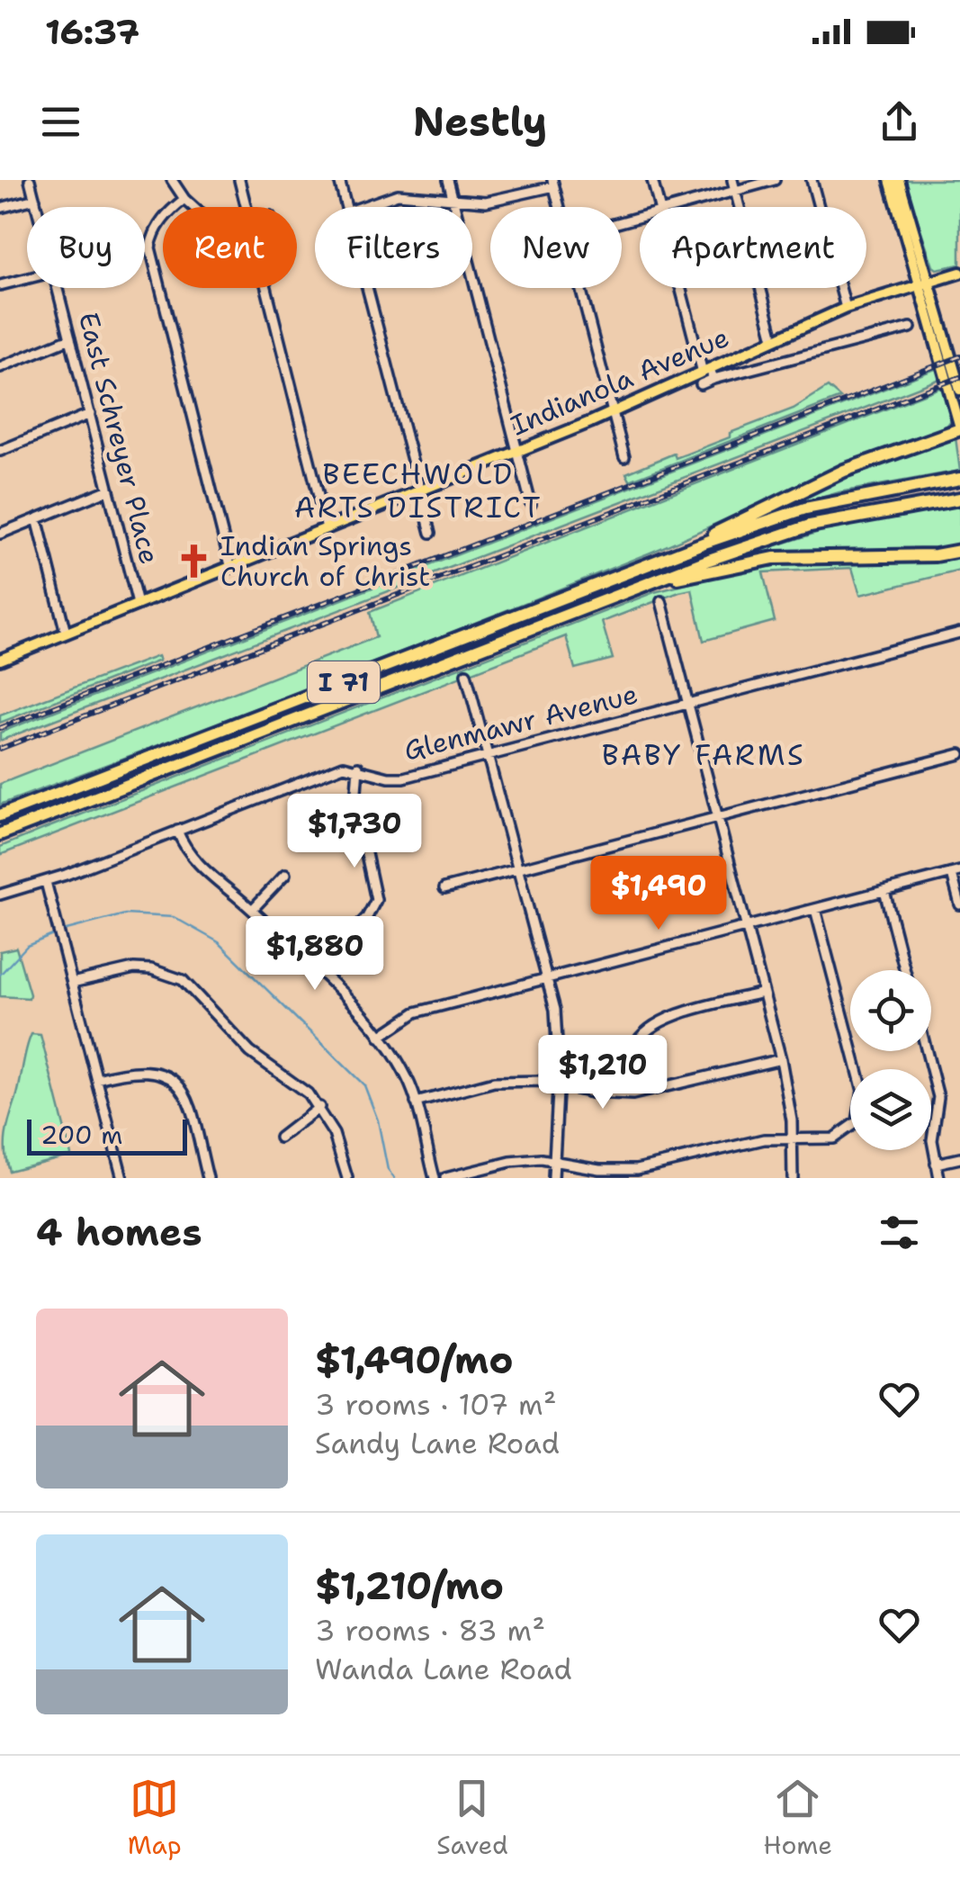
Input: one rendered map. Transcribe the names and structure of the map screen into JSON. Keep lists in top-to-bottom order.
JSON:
{
  "streets": {
    "highway": ["I 71"],
    "main road": ["Indianola Avenue"],
    "street": ["East Schreyer Place", "Glenmawr Avenue"]
  },
  "crossings": [
    ["Indianola Avenue", "East Schreyer Place"]
  ],
  "districts": ["BEECHWOLD ARTS DISTRICT", "BABY FARMS"],
  "places": {
    "church": ["Indian Springs Church of Christ"]
  },
  "scale_bar": "200 m",
  "page": {
    "status": "16:37",
    "header": "Nestly",
    "chip": [
      "Buy",
      "Rent",
      "Filters",
      "New",
      "Apartment"
    ],
    "price": [
      "$1,730",
      "$1,490",
      "$1,880",
      "$1,210"
    ],
    "scale": "200 m",
    "heading": "4 homes",
    "list": [
      {
        "name": "$1,490/mo",
        "note": "3 rooms · 107 m² · Sandy Lane Road"
      },
      {
        "name": "$1,210/mo",
        "note": "3 rooms · 83 m² · Wanda Lane Road"
      }
    ],
    "tabs": ["Map", "Saved", "Home"]
  }
}
